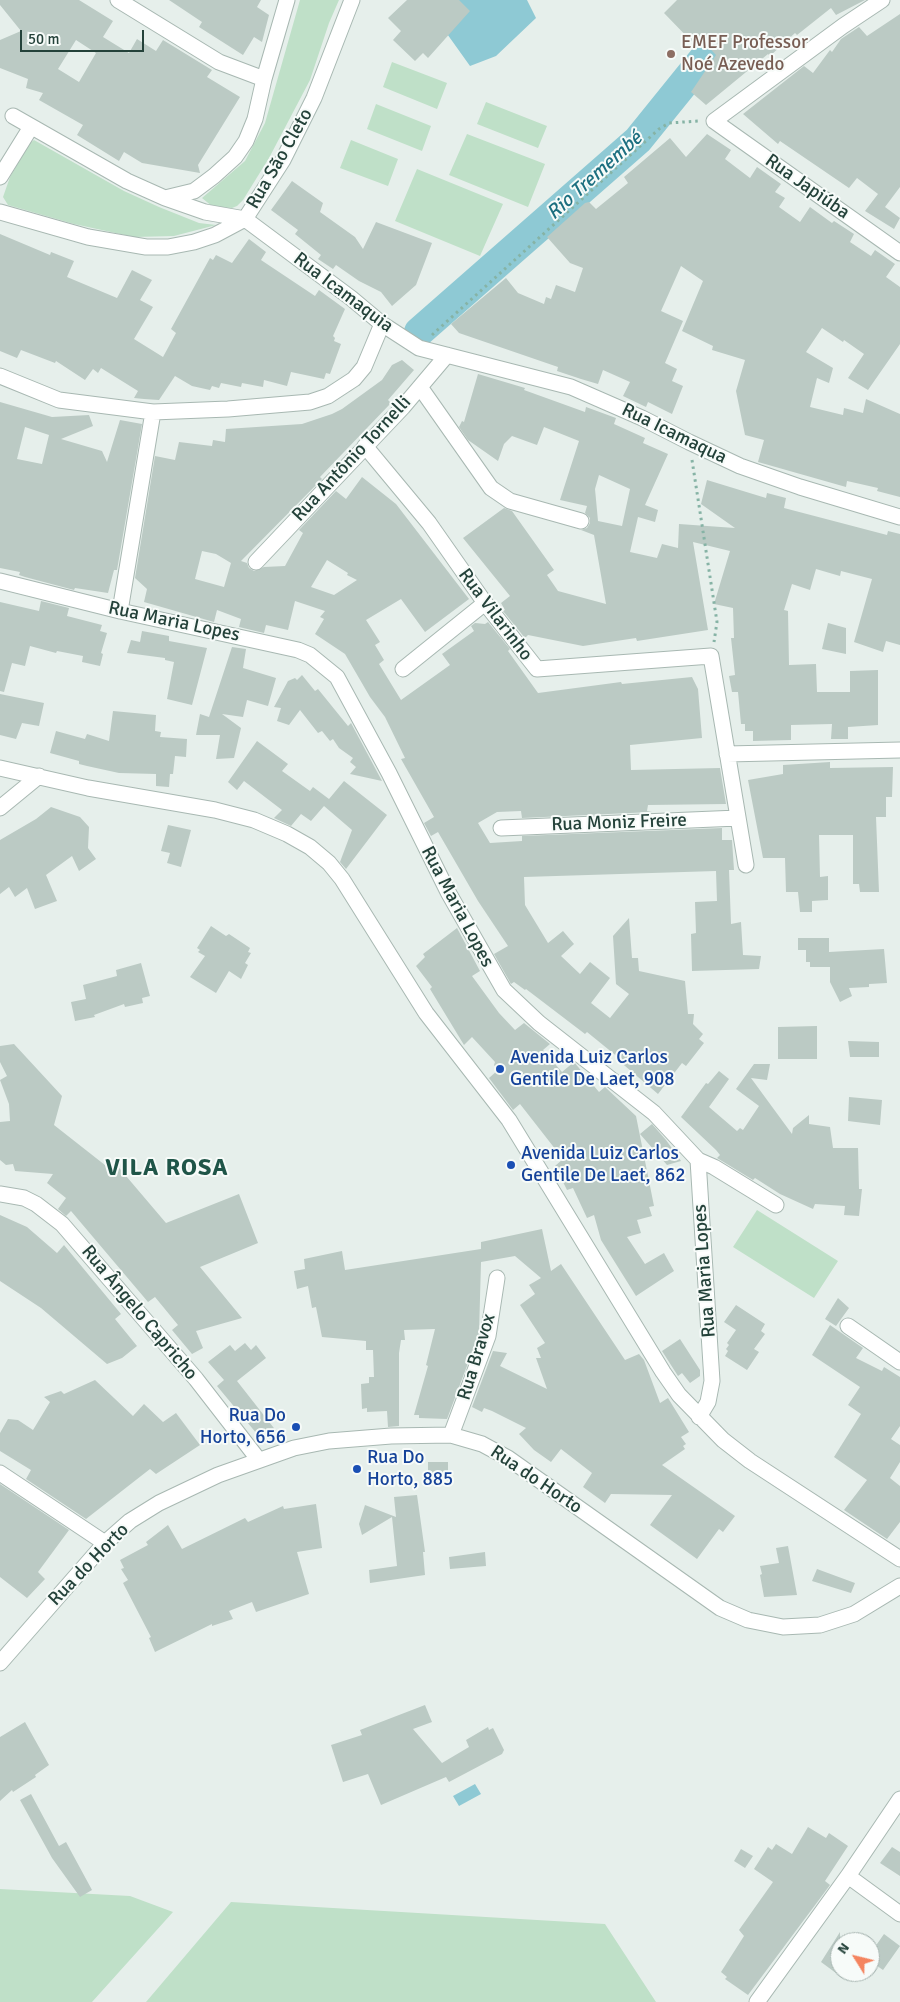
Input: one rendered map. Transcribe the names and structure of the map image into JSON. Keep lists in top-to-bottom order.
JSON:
{
  "streets": {
    "street": [
      "Rua São Cleto",
      "Rua Japiúba",
      "Rua Icamaquia",
      "Rua Icamaqua",
      "Rua Antônio Tornelli",
      "Rua Vilarinho",
      "Rua Maria Lopes",
      "Rua Moniz Freire",
      "Rua Ângelo Capricho",
      "Rua Bravox",
      "Rua do Horto"
    ]
  },
  "crossings": [
    ["Rua São Cleto", "Rua Icamaquia"],
    ["Rua Icamaquia", "Rua Icamaqua"],
    ["Rua Icamaquia", "Rua Antônio Tornelli"],
    ["Rua Icamaqua", "Rua Antônio Tornelli"],
    ["Rua Antônio Tornelli", "Rua Vilarinho"],
    ["Rua Ângelo Capricho", "Rua do Horto"],
    ["Rua Bravox", "Rua do Horto"]
  ],
  "districts": ["VILA ROSA"],
  "water": ["Rio Tremembé"],
  "places": [
    "EMEF Professor Noé Azevedo",
    "Avenida Luiz Carlos Gentile De Laet, 908",
    "Avenida Luiz Carlos Gentile De Laet, 862",
    "Rua Do Horto, 656",
    "Rua Do Horto, 885"
  ],
  "scale_bar": "50 m",
  "north": "top left"
}
